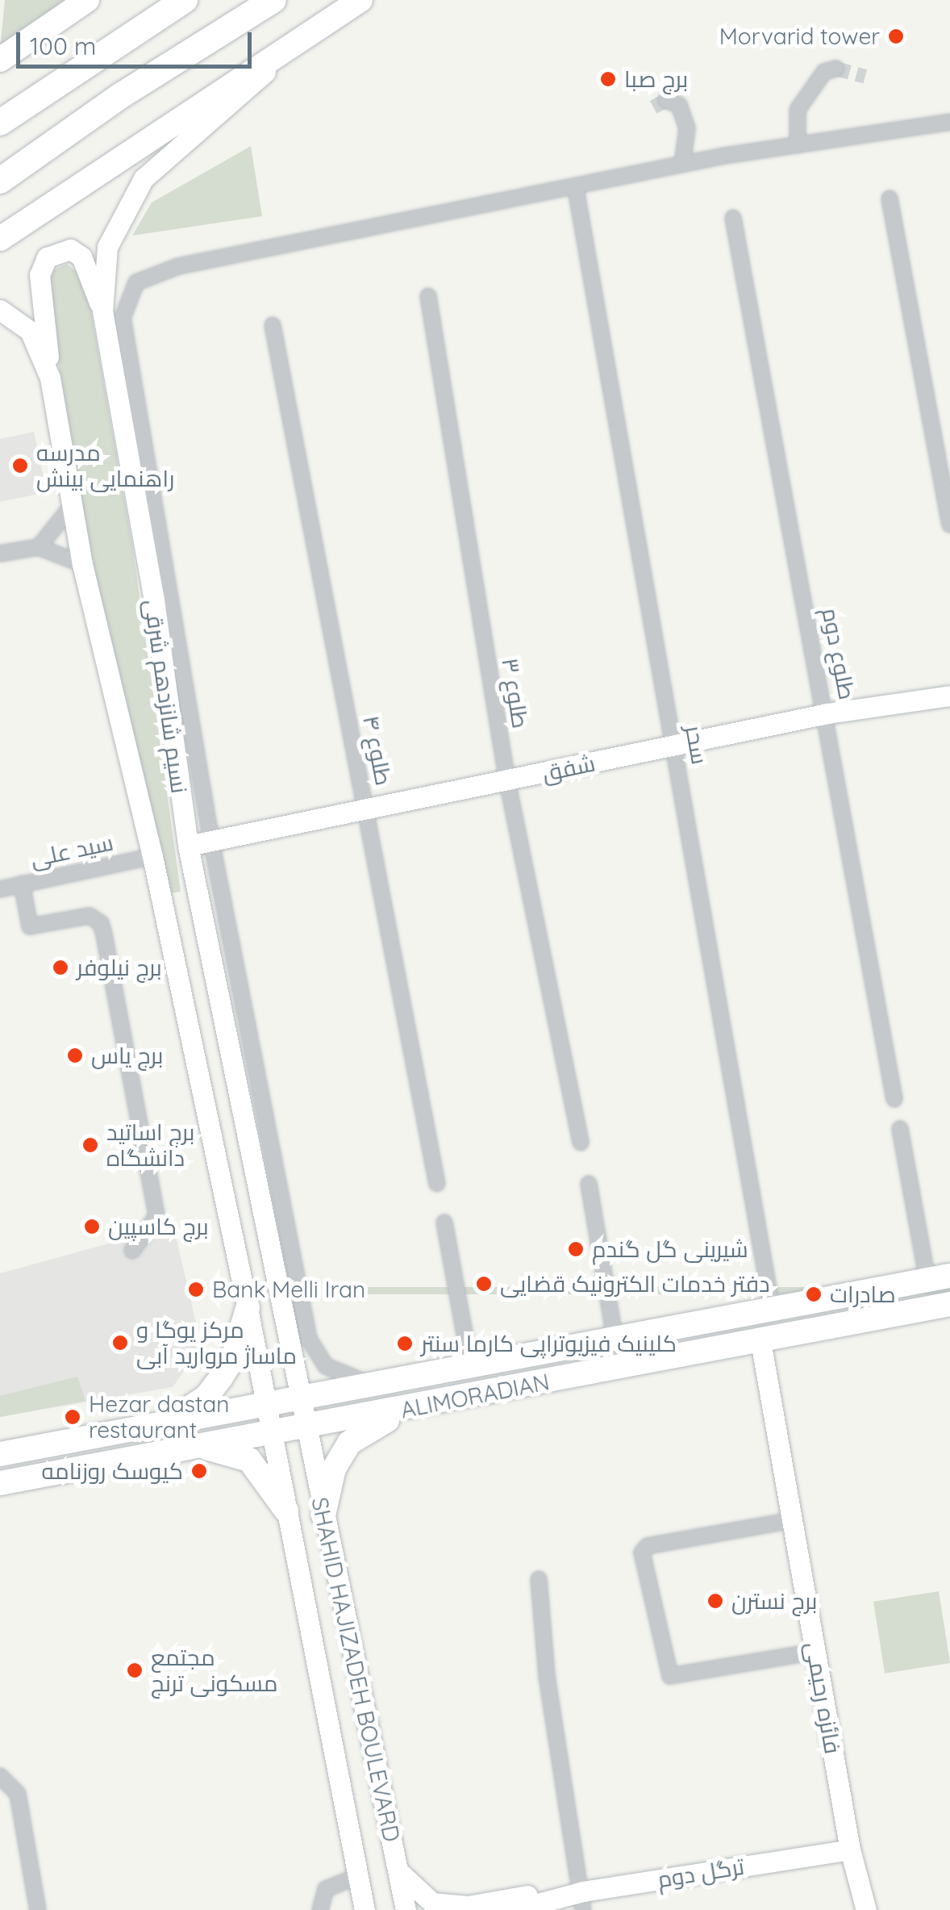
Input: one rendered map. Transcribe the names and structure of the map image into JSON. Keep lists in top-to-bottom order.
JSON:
{
  "streets": {
    "main road": [
      "نسیم شانزدهم شرقی",
      "شفق",
      "ALIMORADIAN",
      "SHAHID HAJIZADEH BOULEVARD",
      "فائزه رحیمی",
      "ترگل دوم"
    ],
    "street": [
      "طلوع دوم",
      "طلوع ۳",
      "سحر",
      "طلوع ۴",
      "سید علی"
    ]
  },
  "crossings": [
    ["طلوع دوم", "شفق"],
    ["طلوع ۳", "شفق"],
    ["نسیم شانزدهم شرقی", "شفق"],
    ["نسیم شانزدهم شرقی", "سید علی"],
    ["نسیم شانزدهم شرقی", "ALIMORADIAN"],
    ["نسیم شانزدهم شرقی", "SHAHID HAJIZADEH BOULEVARD"],
    ["سحر", "شفق"],
    ["سحر", "ALIMORADIAN"],
    ["طلوع ۴", "شفق"],
    ["ALIMORADIAN", "SHAHID HAJIZADEH BOULEVARD"],
    ["ALIMORADIAN", "فائزه رحیمی"],
    ["SHAHID HAJIZADEH BOULEVARD", "ترگل دوم"],
    ["فائزه رحیمی", "ترگل دوم"]
  ],
  "places": [
    "Morvarid tower",
    "برج صبا",
    "مدرسه راهنمایی بینش",
    "برج نیلوفر",
    "برج یاس",
    "برج اساتید دانشگاه",
    "برج کاسپین",
    "شیرینی گل گندم",
    "دفتر خدمات الکترونیک قضایی",
    "Bank Melli Iran",
    "صادرات",
    "مرکز یوگا و ماساژ مروارید آبی",
    "کلینیک فیزیوتراپی کارما سنتر",
    "Hezar dastan restaurant",
    "کیوسک روزنامه",
    "برج نسترن",
    "مجتمع مسکونی ترنج"
  ],
  "scale_bar": "100 m"
}
